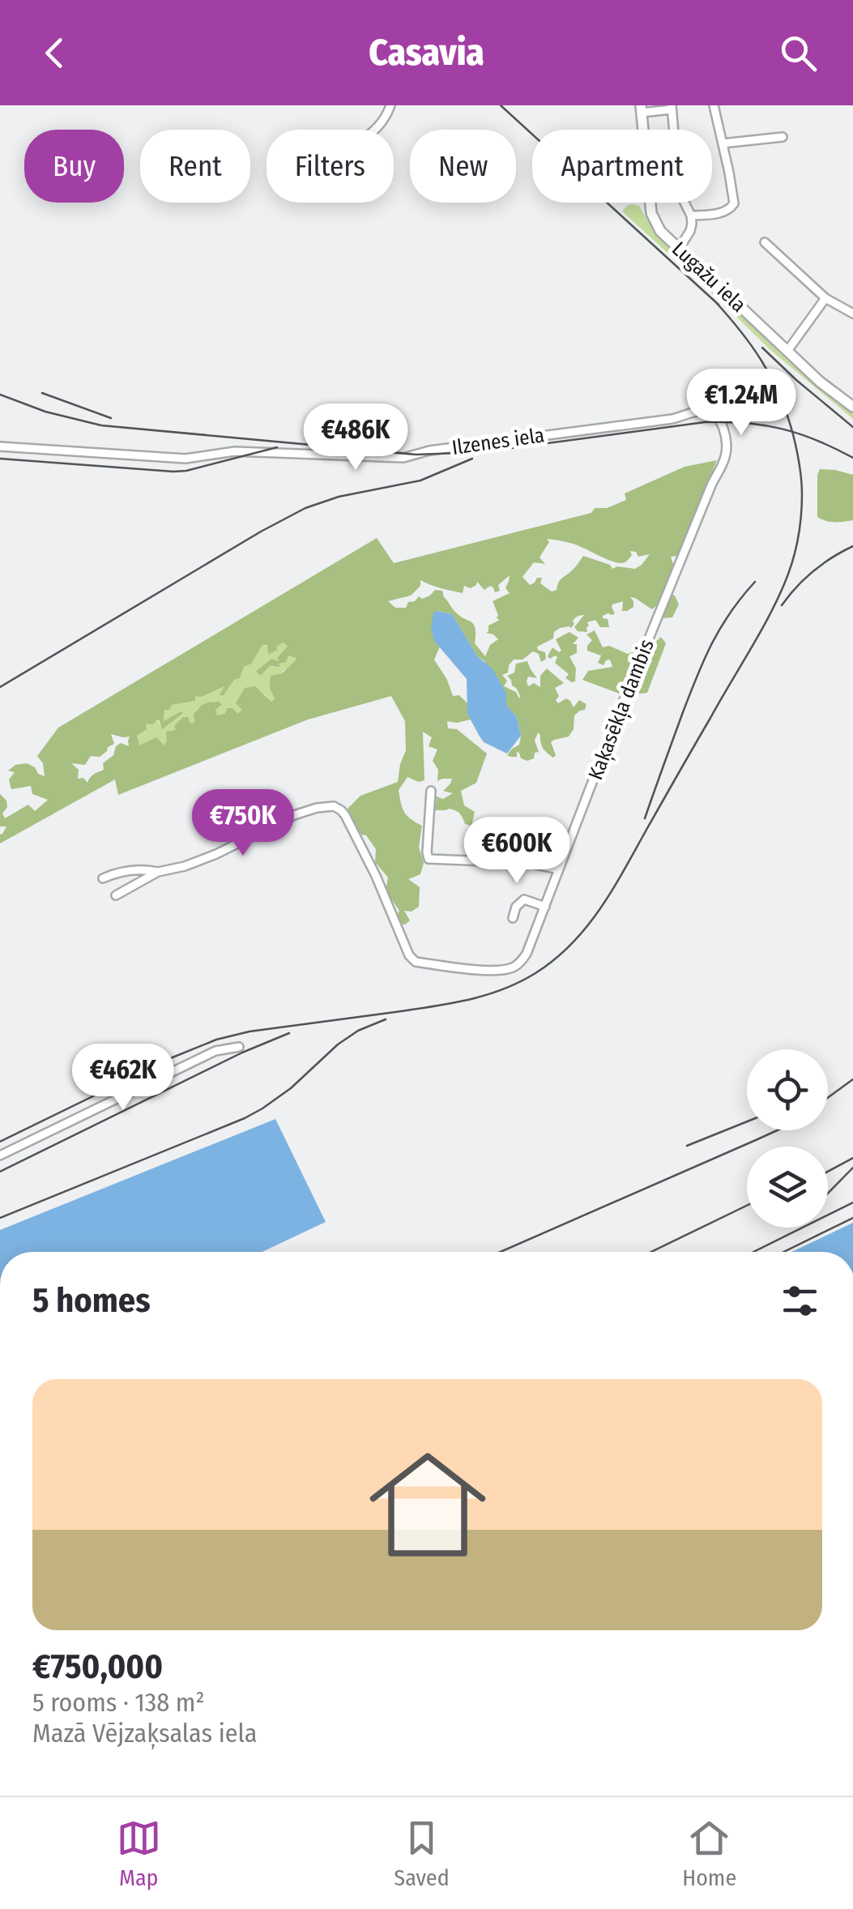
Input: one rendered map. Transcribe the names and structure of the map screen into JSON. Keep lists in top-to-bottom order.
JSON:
{
  "streets": {
    "street": ["Lugažu iela", "Ilzenes iela", "Kaķasēkļa dambis"]
  },
  "crossings": [
    ["Ilzenes iela", "Kaķasēkļa dambis"]
  ],
  "page": {
    "header": "Casavia",
    "chip": [
      "Buy",
      "Rent",
      "Filters",
      "New",
      "Apartment"
    ],
    "price": [
      "€1.24M",
      "€486K",
      "€750K",
      "€600K",
      "€462K"
    ],
    "heading": "5 homes",
    "list": [
      {
        "name": "€750,000",
        "note": "5 rooms · 138 m² · Mazā Vējzaķsalas iela"
      }
    ],
    "tabs": ["Map", "Saved", "Home"]
  }
}
